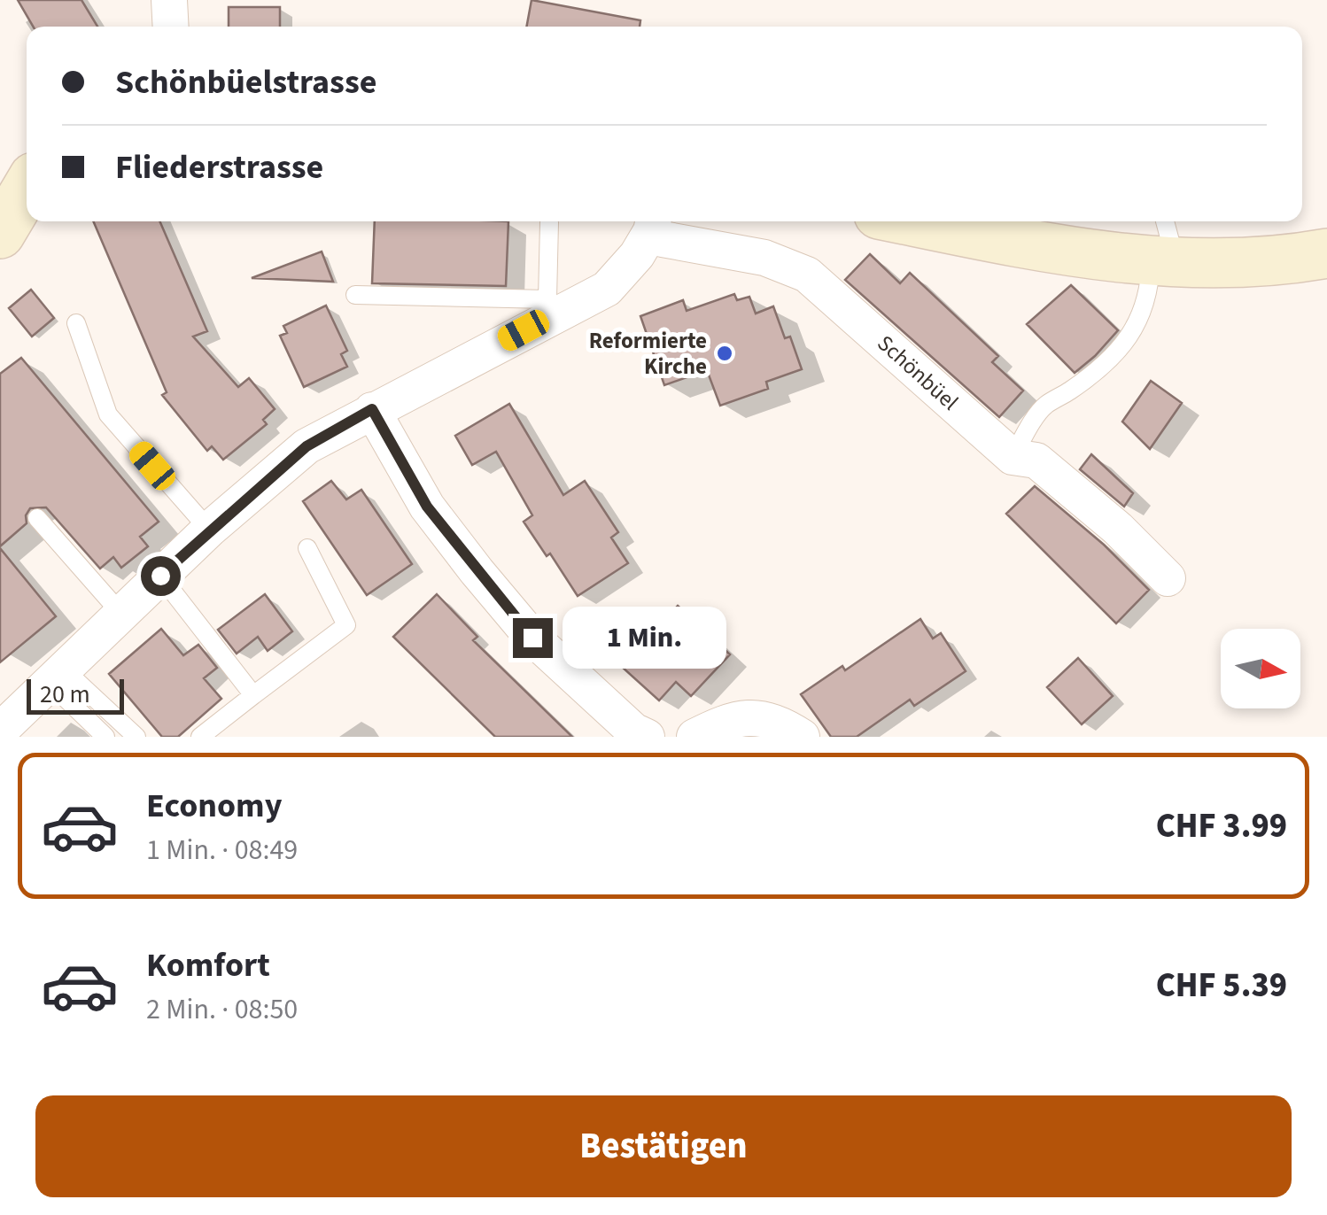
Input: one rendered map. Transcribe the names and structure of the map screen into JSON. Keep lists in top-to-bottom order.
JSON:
{
  "streets": {
    "street": ["Schönbüel"]
  },
  "places": ["Reformierte Kirche"],
  "scale_bar": "20 m",
  "north": "right",
  "page": {
    "banner": ["Schönbüelstrasse", "Fliederstrasse"],
    "bubble": "1 Min.",
    "scale": "20 m",
    "list": [
      {
        "name": "Economy",
        "note": "1 Min. · 08:49",
        "value": "CHF 3.99"
      },
      {
        "name": "Komfort",
        "note": "2 Min. · 08:50",
        "value": "CHF 5.39"
      }
    ],
    "buttons": "Bestätigen"
  }
}
